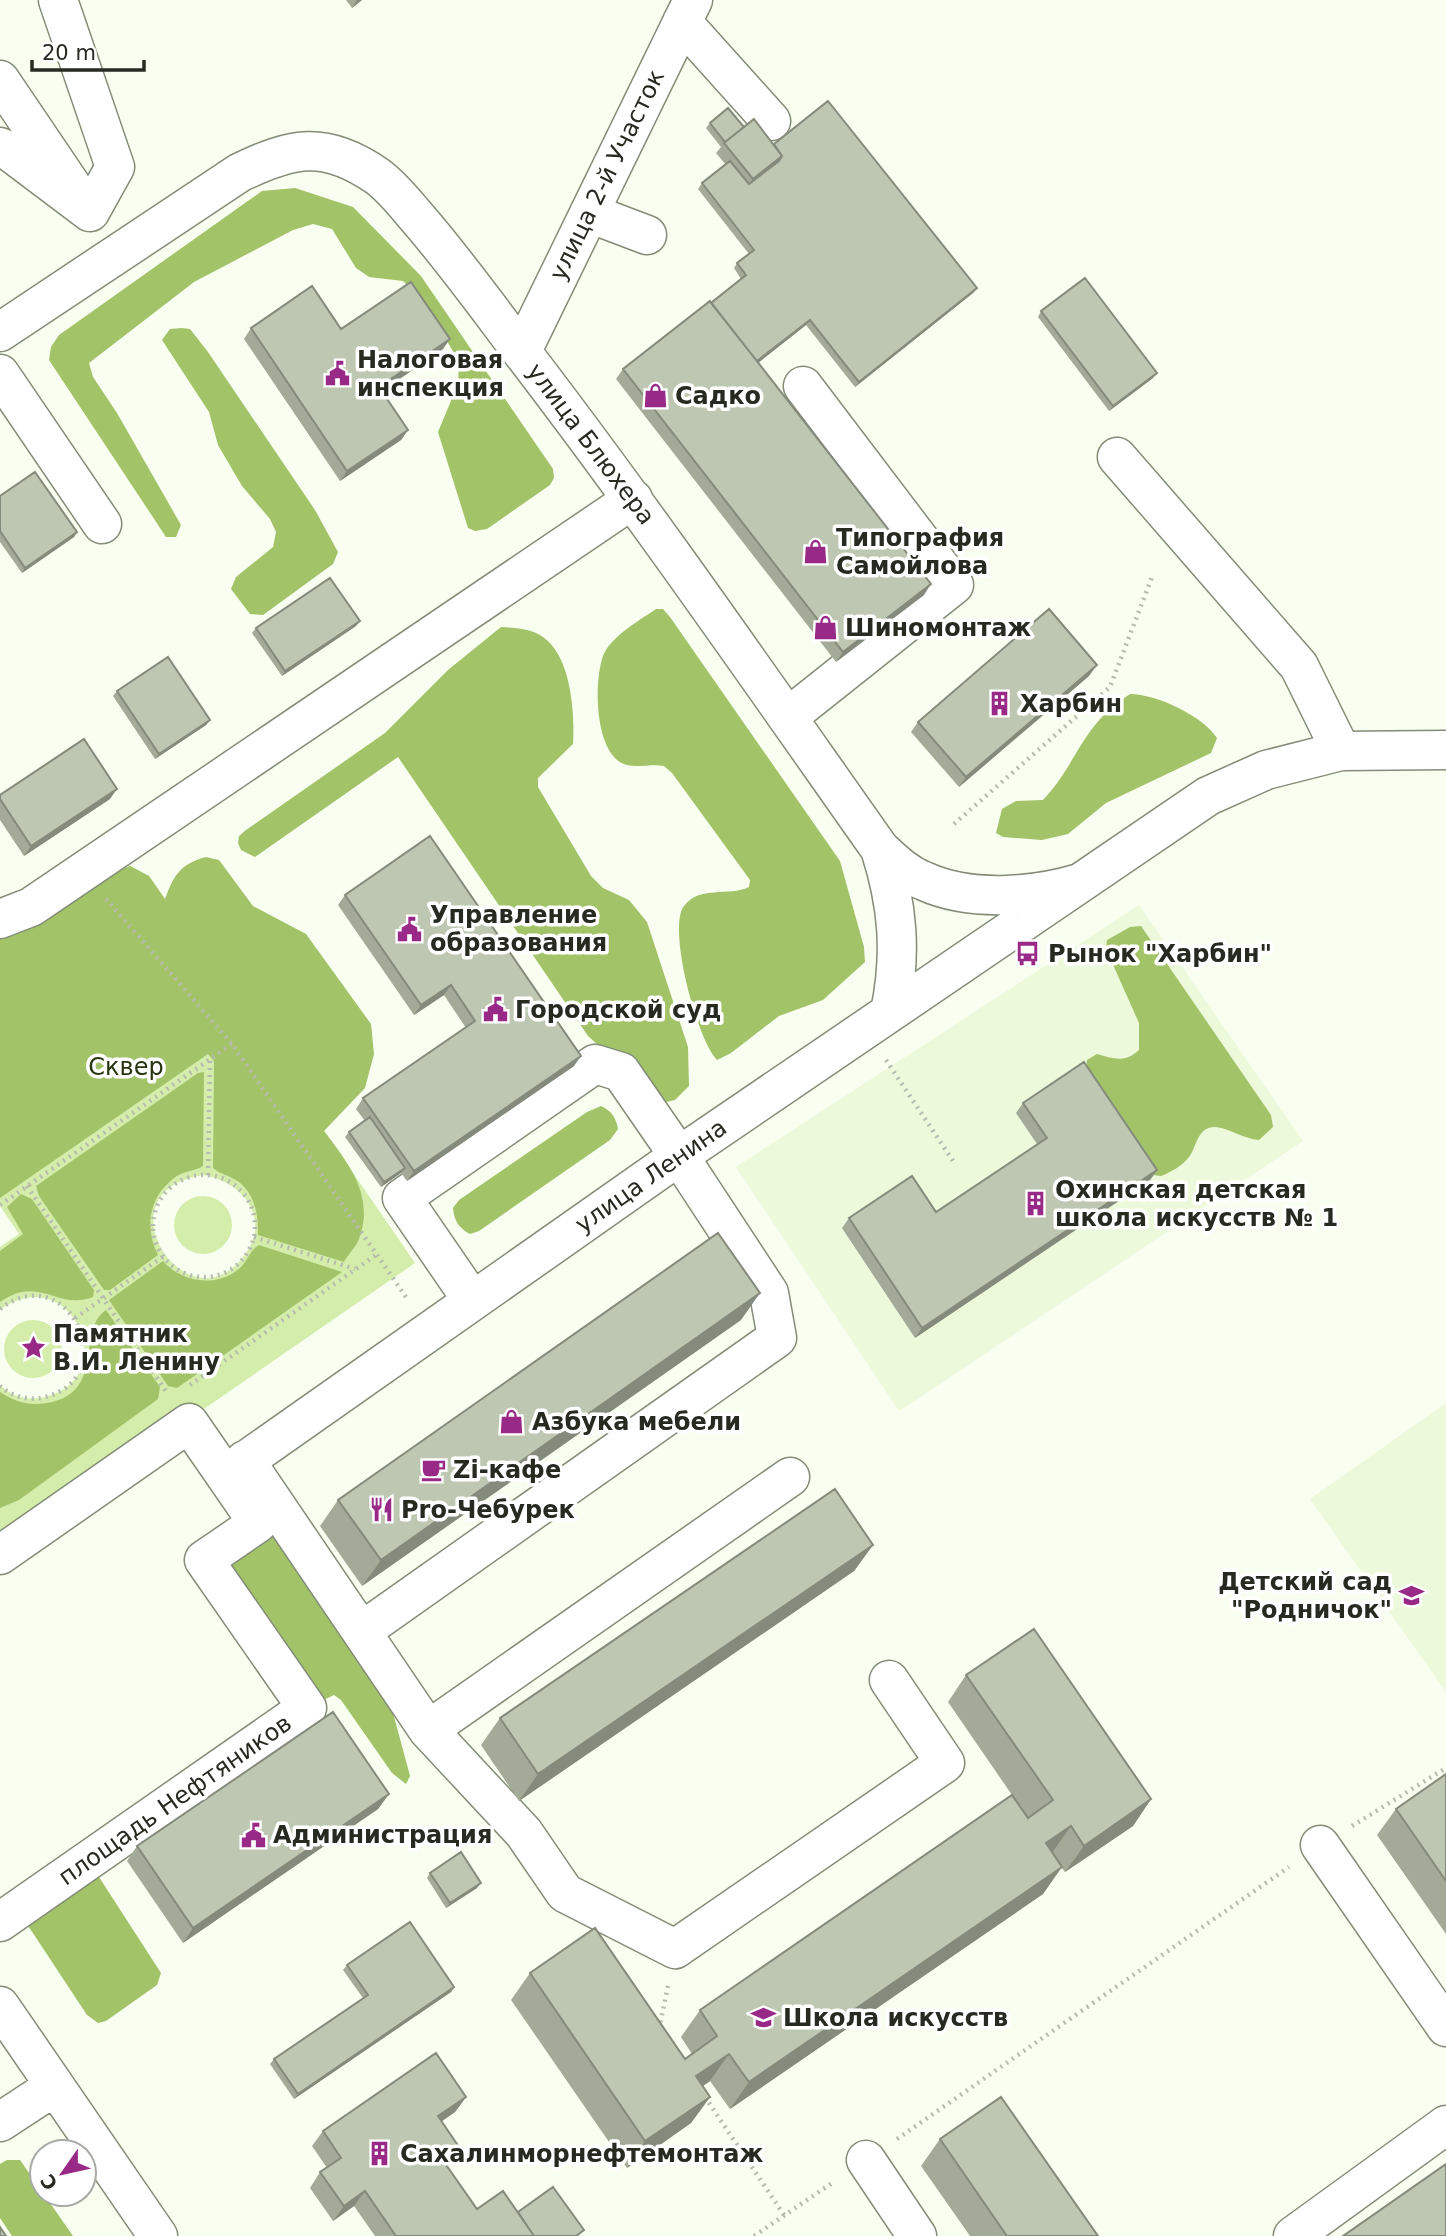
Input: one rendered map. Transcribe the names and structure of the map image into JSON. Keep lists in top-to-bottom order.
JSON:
{
  "streets": {
    "street": [
      "улица 2-й Участок",
      "улица Блюхера",
      "улица Ленина",
      "площадь Нефтяников"
    ]
  },
  "crossings": [
    ["улица 2-й Участок", "улица Блюхера"],
    ["улица Блюхера", "улица Ленина"],
    ["улица Ленина", "площадь Нефтяников"]
  ],
  "parks": ["Сквер"],
  "places": {
    "public building": [
      "Налоговая инспекция",
      "Управление образования",
      "Городской суд",
      "Администрация"
    ],
    "shop": [
      "Садко",
      "Типография Самойлова",
      "Шиномонтаж",
      "Азбука мебели"
    ],
    "building": ["Харбин", "Охинская детская школа искусств № 1", "Сахалинморнефтемонтаж"],
    "bus stop": ["Рынок \"Харбин\""],
    "place": ["Памятник В.И. Ленину"],
    "cafe": ["Zi-кафе"],
    "restaurant": ["Pro-Чебурек"],
    "school or university": ["Детский сад \"Родничок\"", "Школа искусств"]
  },
  "scale_bar": "20 m",
  "north": "bottom left"
}
